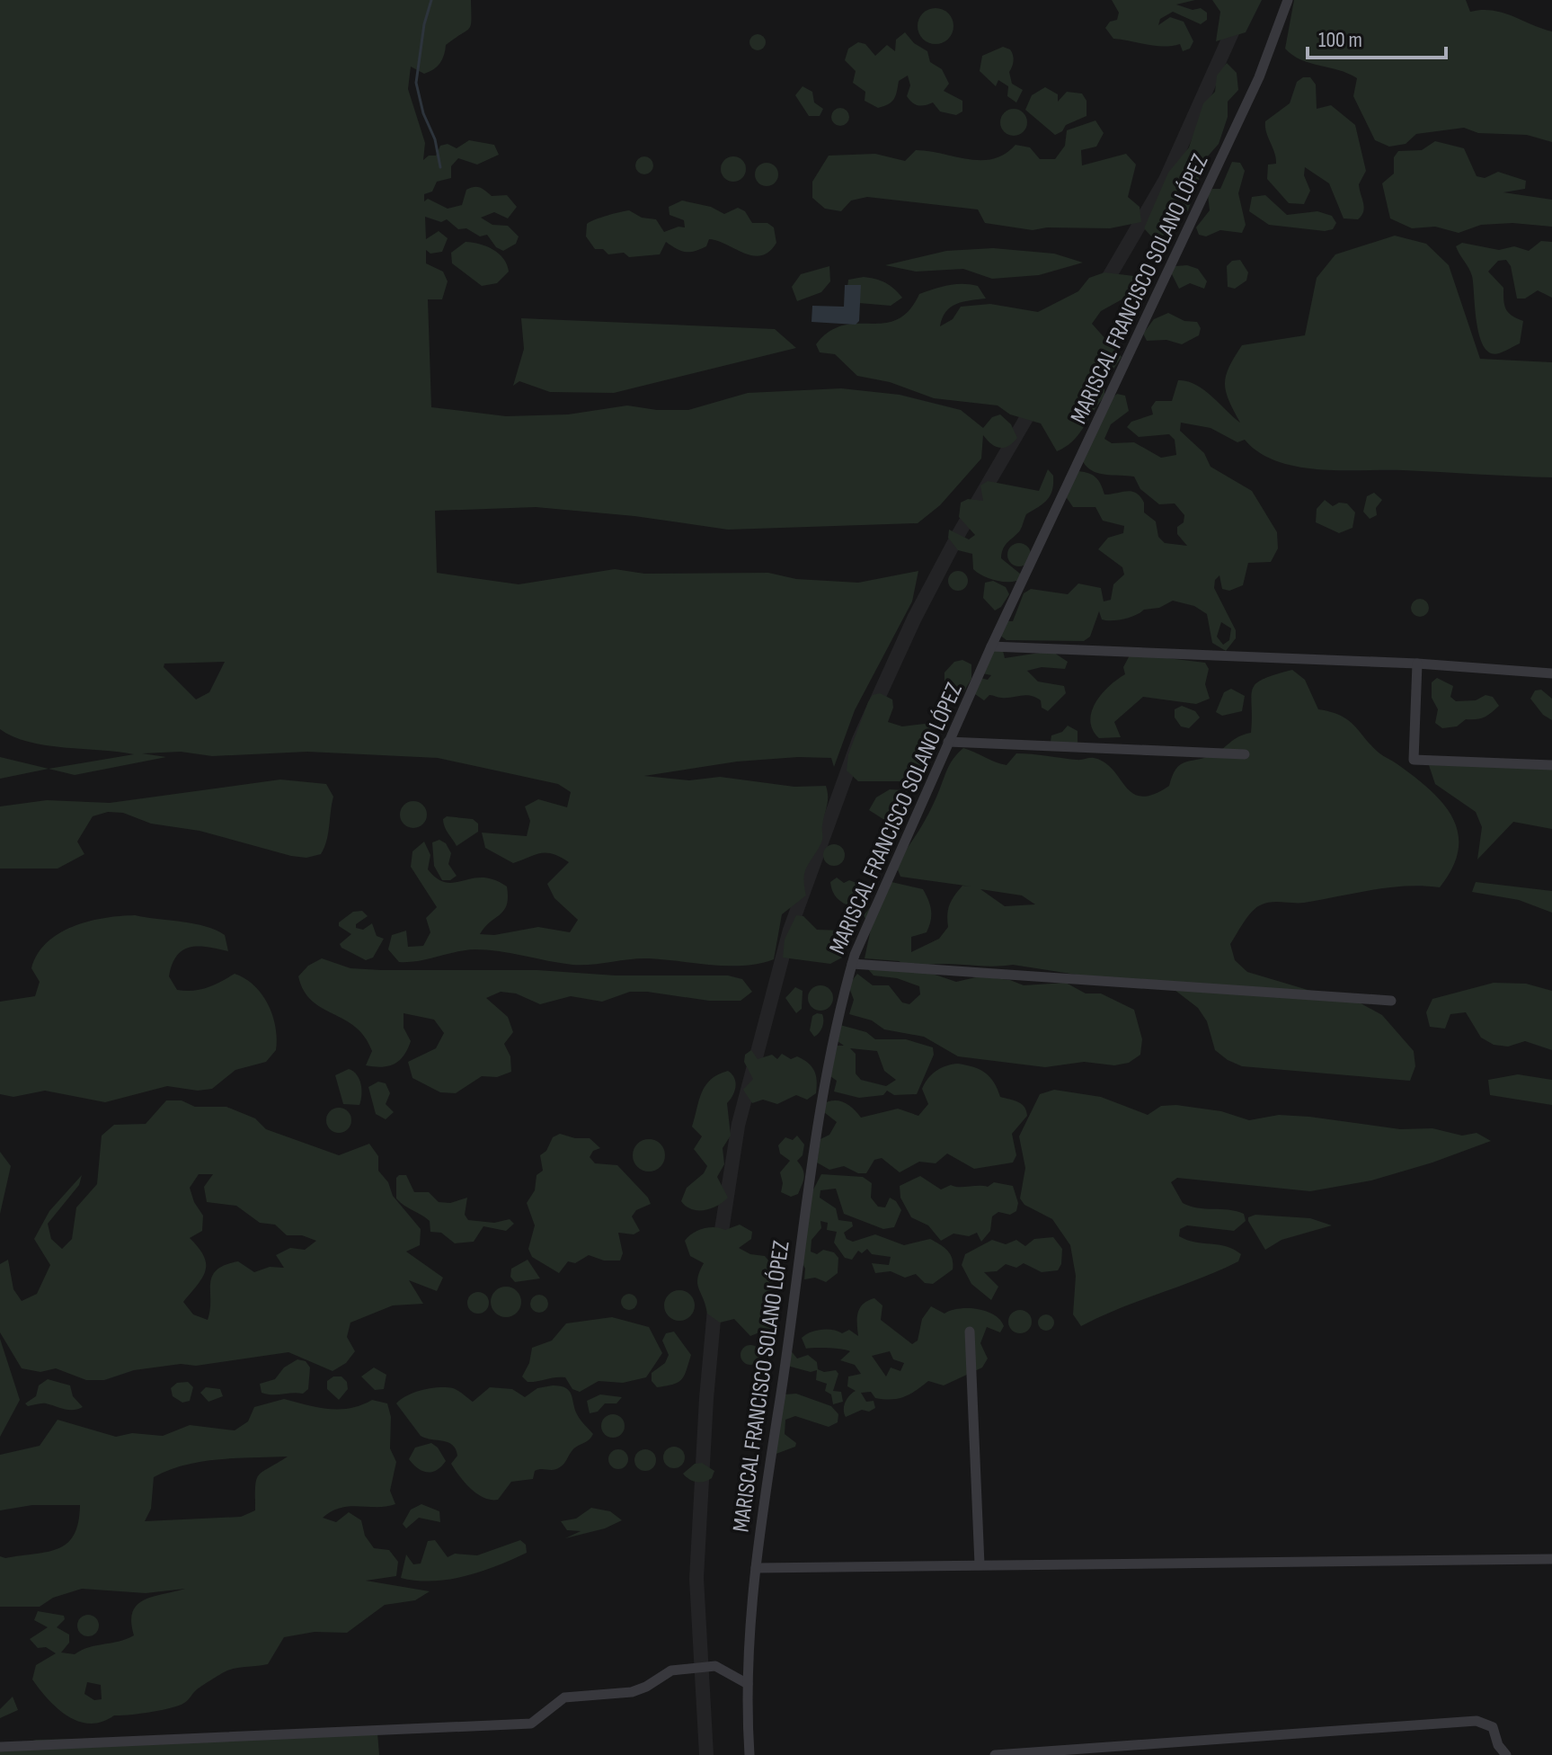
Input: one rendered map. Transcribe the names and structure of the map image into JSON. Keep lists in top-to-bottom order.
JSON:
{
  "streets": {
    "street": ["MARISCAL FRANCISCO SOLANO LÓPEZ"]
  },
  "scale_bar": "100 m"
}
